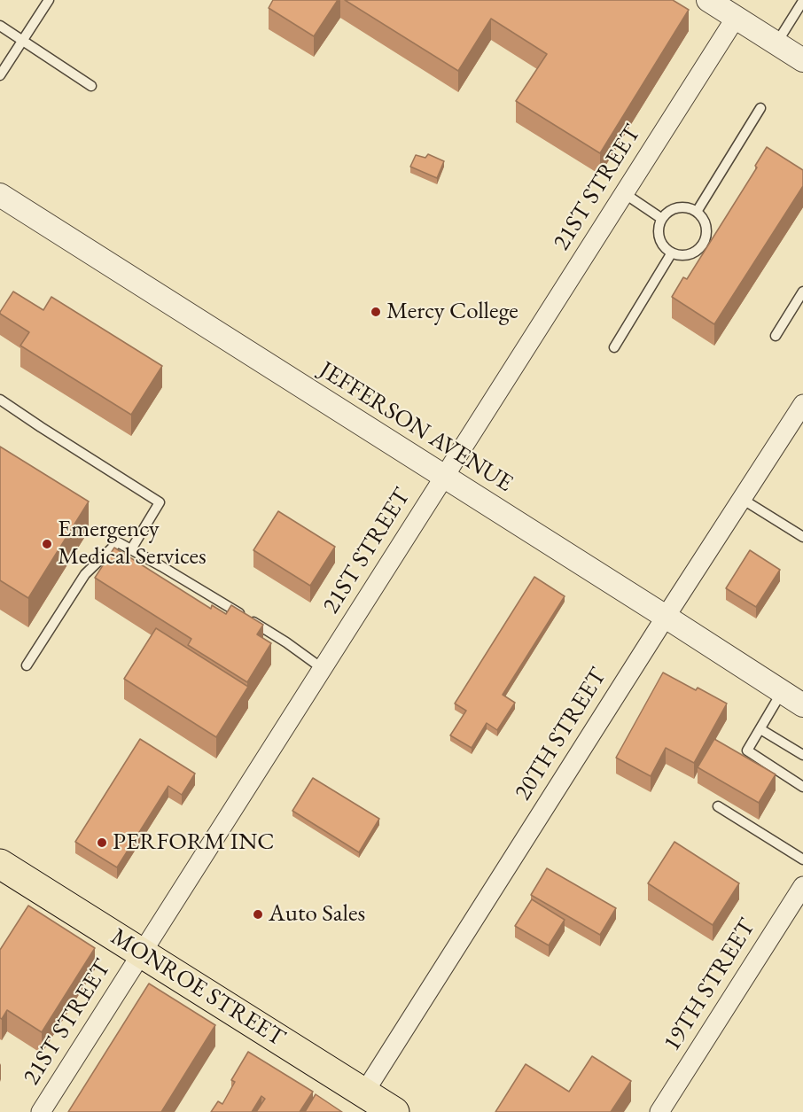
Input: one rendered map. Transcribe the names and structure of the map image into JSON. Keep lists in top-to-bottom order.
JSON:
{
  "streets": {
    "main road": ["MONROE STREET"],
    "street": [
      "21ST STREET",
      "JEFFERSON AVENUE",
      "20TH STREET",
      "19TH STREET"
    ]
  },
  "crossings": [
    ["21ST STREET", "JEFFERSON AVENUE"],
    ["21ST STREET", "MONROE STREET"],
    ["JEFFERSON AVENUE", "20TH STREET"],
    ["20TH STREET", "MONROE STREET"]
  ],
  "places": [
    "Mercy College",
    "Emergency Medical Services",
    "PERFORM INC",
    "Auto Sales"
  ]
}
